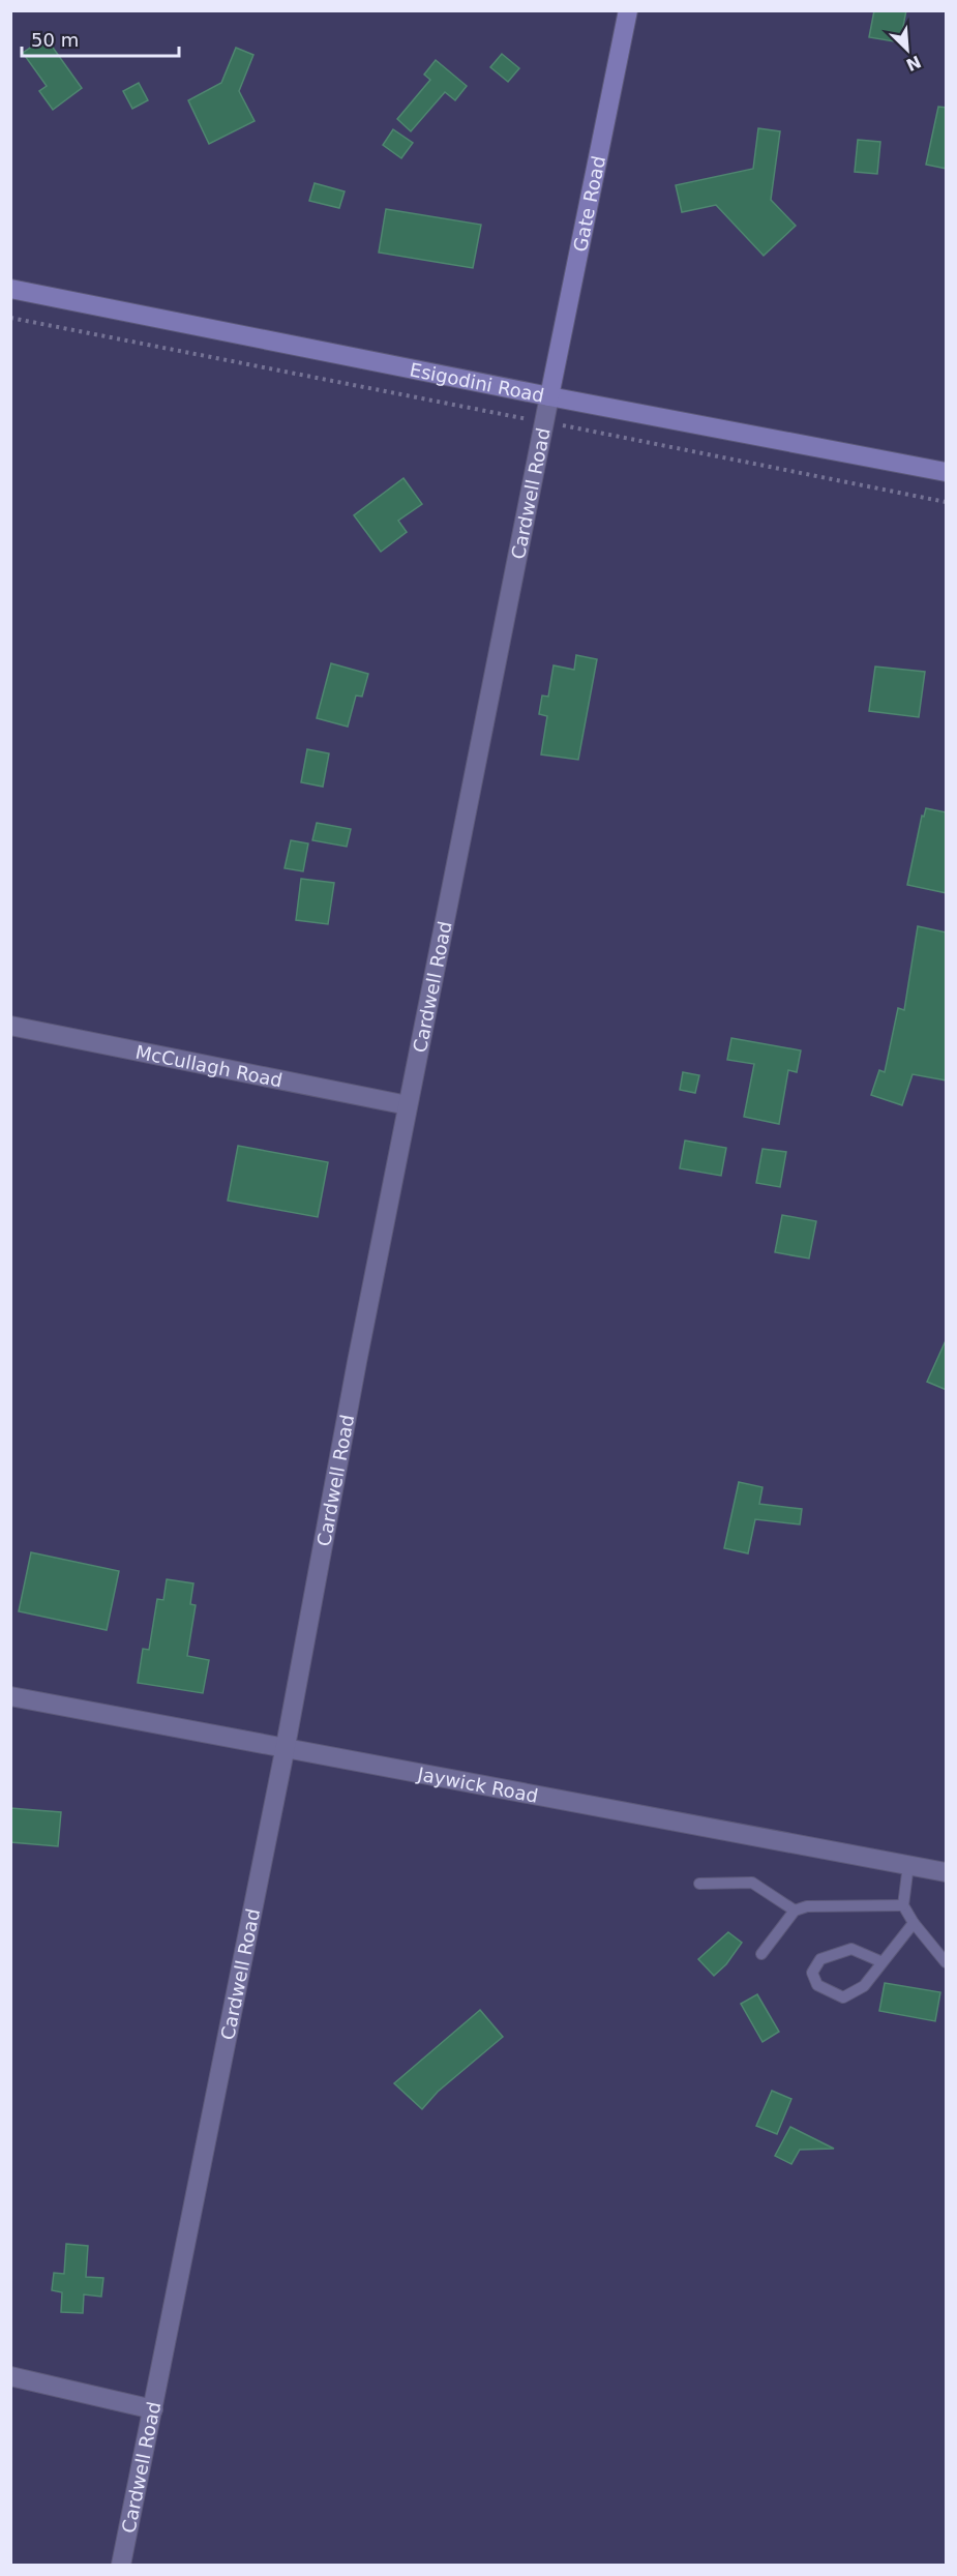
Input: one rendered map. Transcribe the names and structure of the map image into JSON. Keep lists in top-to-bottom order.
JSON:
{
  "streets": {
    "main road": ["Gate Road", "Esigodini Road"],
    "street": ["Cardwell Road", "McCullagh Road", "Jaywick Road"]
  },
  "crossings": [
    ["Gate Road", "Esigodini Road"],
    ["Gate Road", "Cardwell Road"],
    ["Esigodini Road", "Cardwell Road"],
    ["Cardwell Road", "McCullagh Road"],
    ["Cardwell Road", "Jaywick Road"]
  ],
  "scale_bar": "50 m",
  "north": "bottom right"
}
